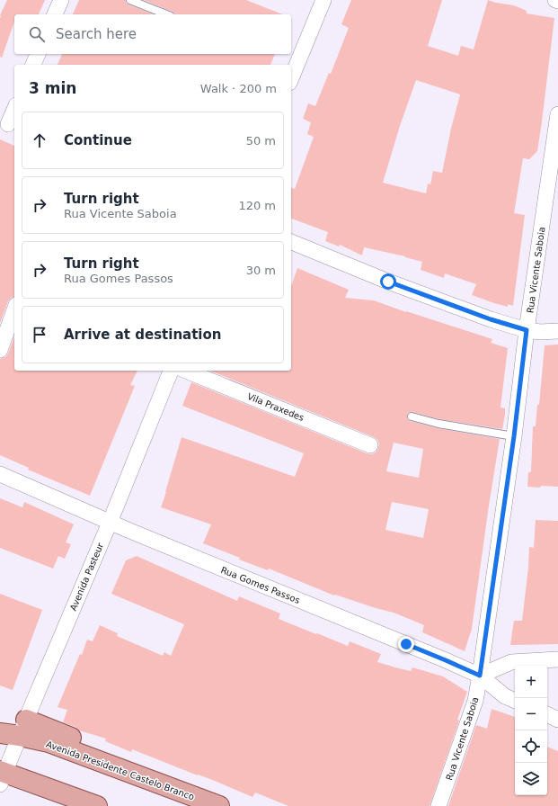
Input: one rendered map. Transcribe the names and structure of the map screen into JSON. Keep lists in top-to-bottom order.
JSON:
{
  "streets": {
    "main road": ["Avenida Presidente Castelo Branco"],
    "street": [
      "Rua Vicente Saboia",
      "Vila Praxedes",
      "Avenida Pasteur",
      "Rua Gomes Passos"
    ]
  },
  "crossings": [
    ["Rua Vicente Saboia", "Rua Gomes Passos"],
    ["Avenida Pasteur", "Rua Gomes Passos"],
    ["Avenida Pasteur", "Avenida Presidente Castelo Branco"]
  ],
  "page": {
    "search": "Search here",
    "heading": ["3 min", "Walk · 200 m"],
    "list": [
      ["Continue", "50 m"],
      ["Turn right", "Rua Vicente Saboia", "120 m"],
      ["Turn right", "Rua Gomes Passos", "30 m"],
      "Arrive at destination"
    ],
    "map_buttons": ["+", "−"]
  }
}
